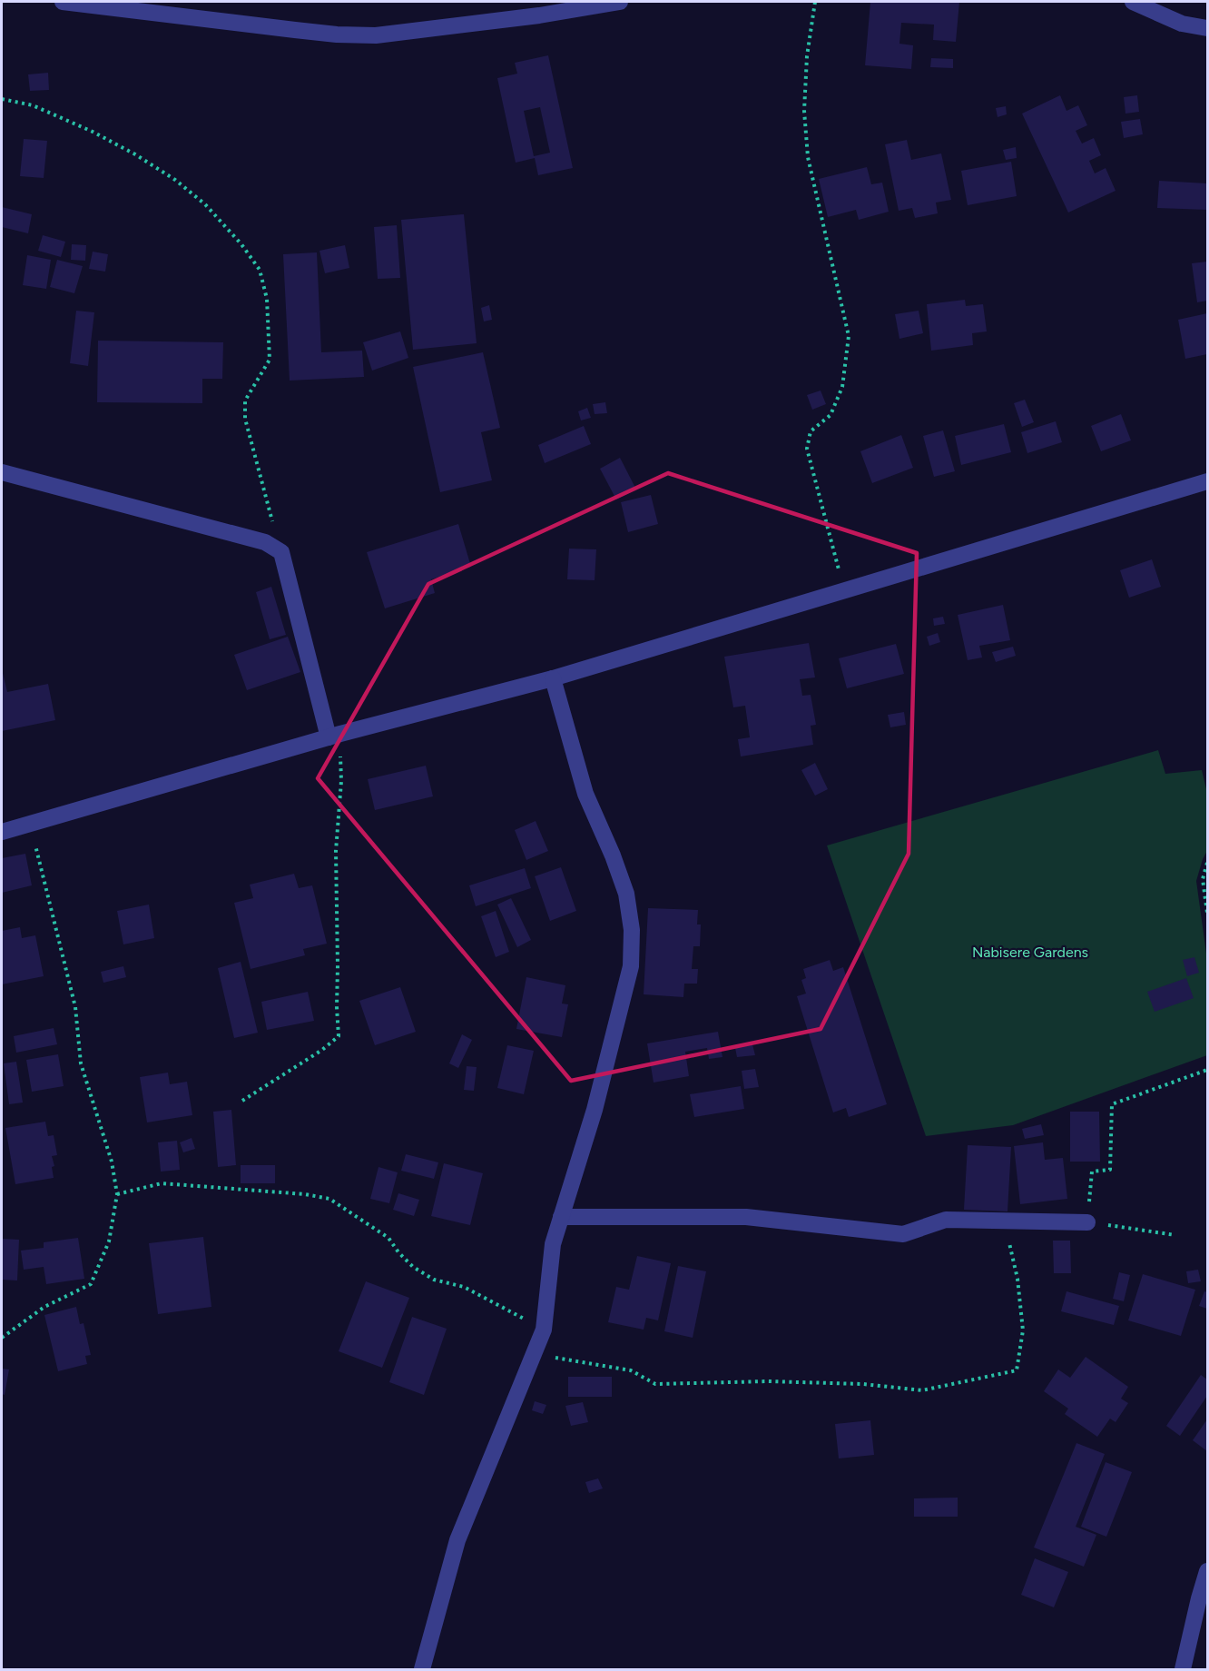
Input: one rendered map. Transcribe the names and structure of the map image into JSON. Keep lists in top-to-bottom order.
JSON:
{
  "parks": ["Nabisere Gardens"]
}
